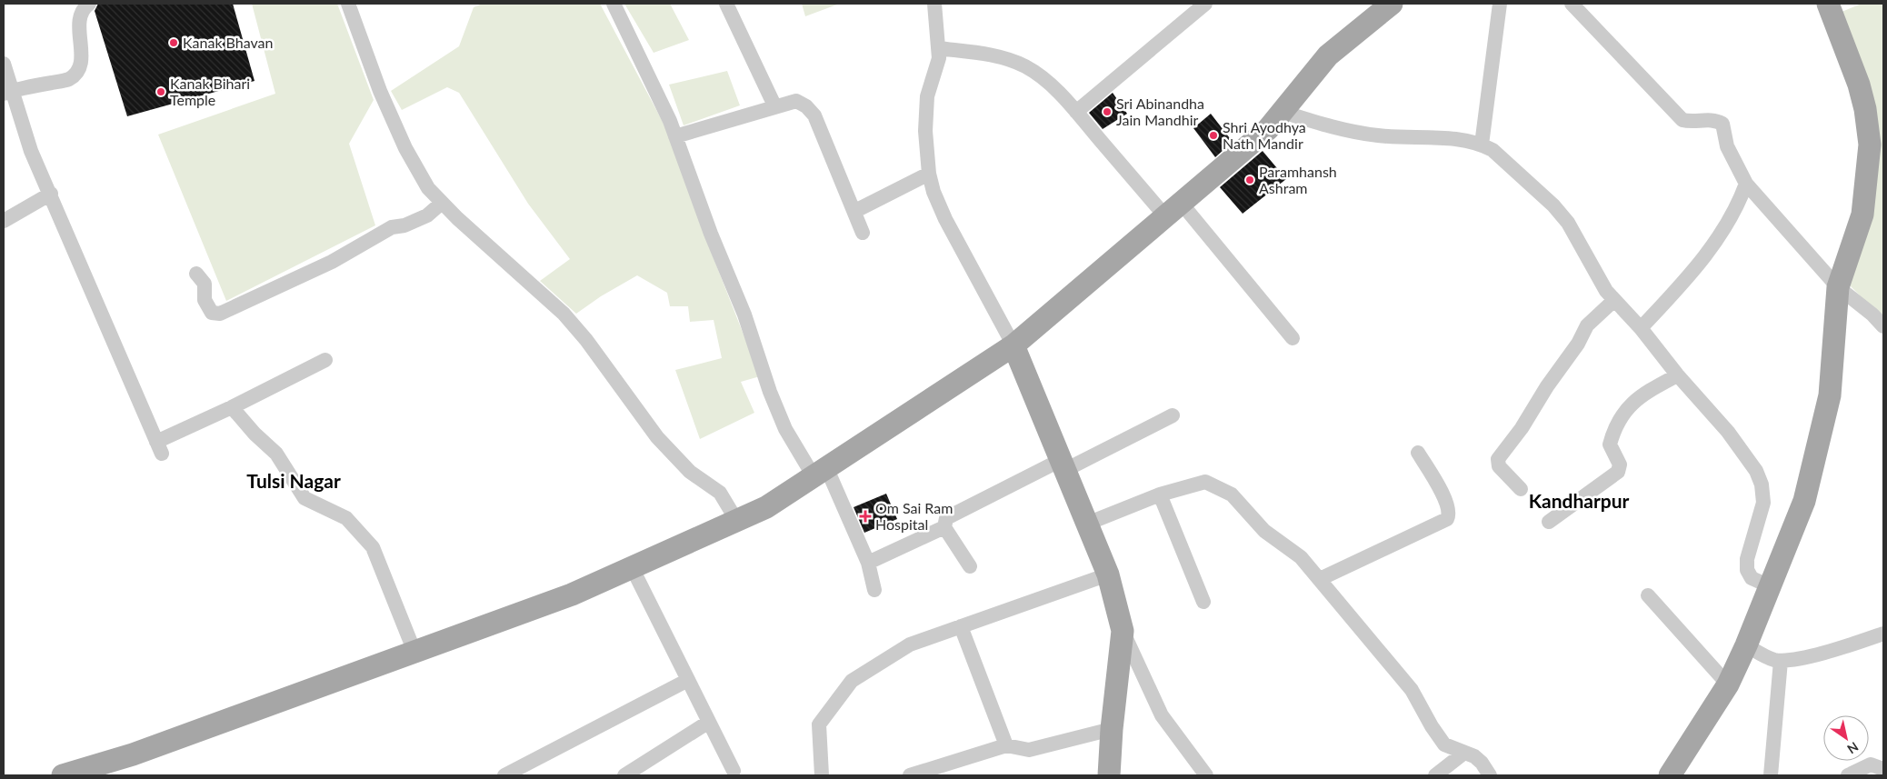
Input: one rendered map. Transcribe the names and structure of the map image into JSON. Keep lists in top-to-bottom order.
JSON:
{
  "districts": ["Tulsi Nagar", "Kandharpur"],
  "places": {
    "other": [
      "Kanak Bhavan",
      "Kanak Bihari Temple",
      "Sri Abinandha Jain Mandhir",
      "Shri Ayodhya Nath Mandir",
      "Paramhansh Ashram"
    ],
    "health": ["Om Sai Ram Hospital"]
  },
  "north": "bottom right"
}
